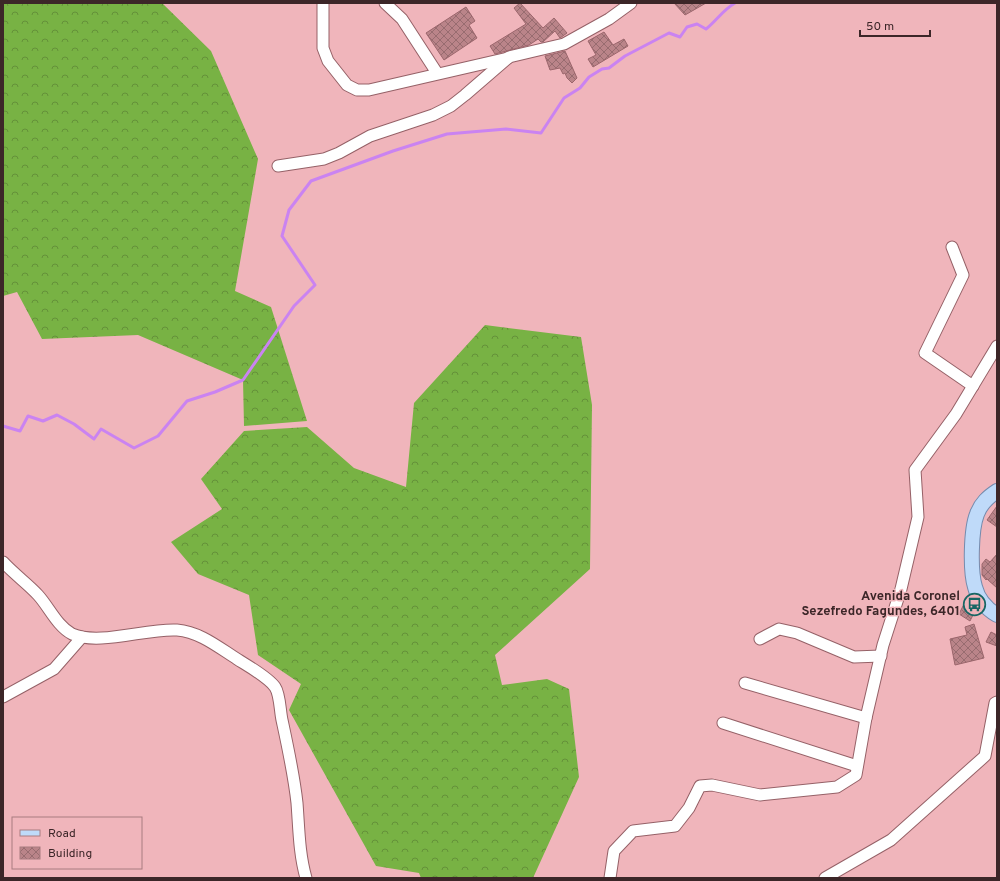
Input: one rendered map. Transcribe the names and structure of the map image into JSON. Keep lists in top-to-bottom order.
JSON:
{
  "places": {
    "bus stop": ["Avenida Coronel Sezefredo Fagundes, 6401"]
  },
  "legend": ["Road", "Building"],
  "scale_bar": "50 m"
}
